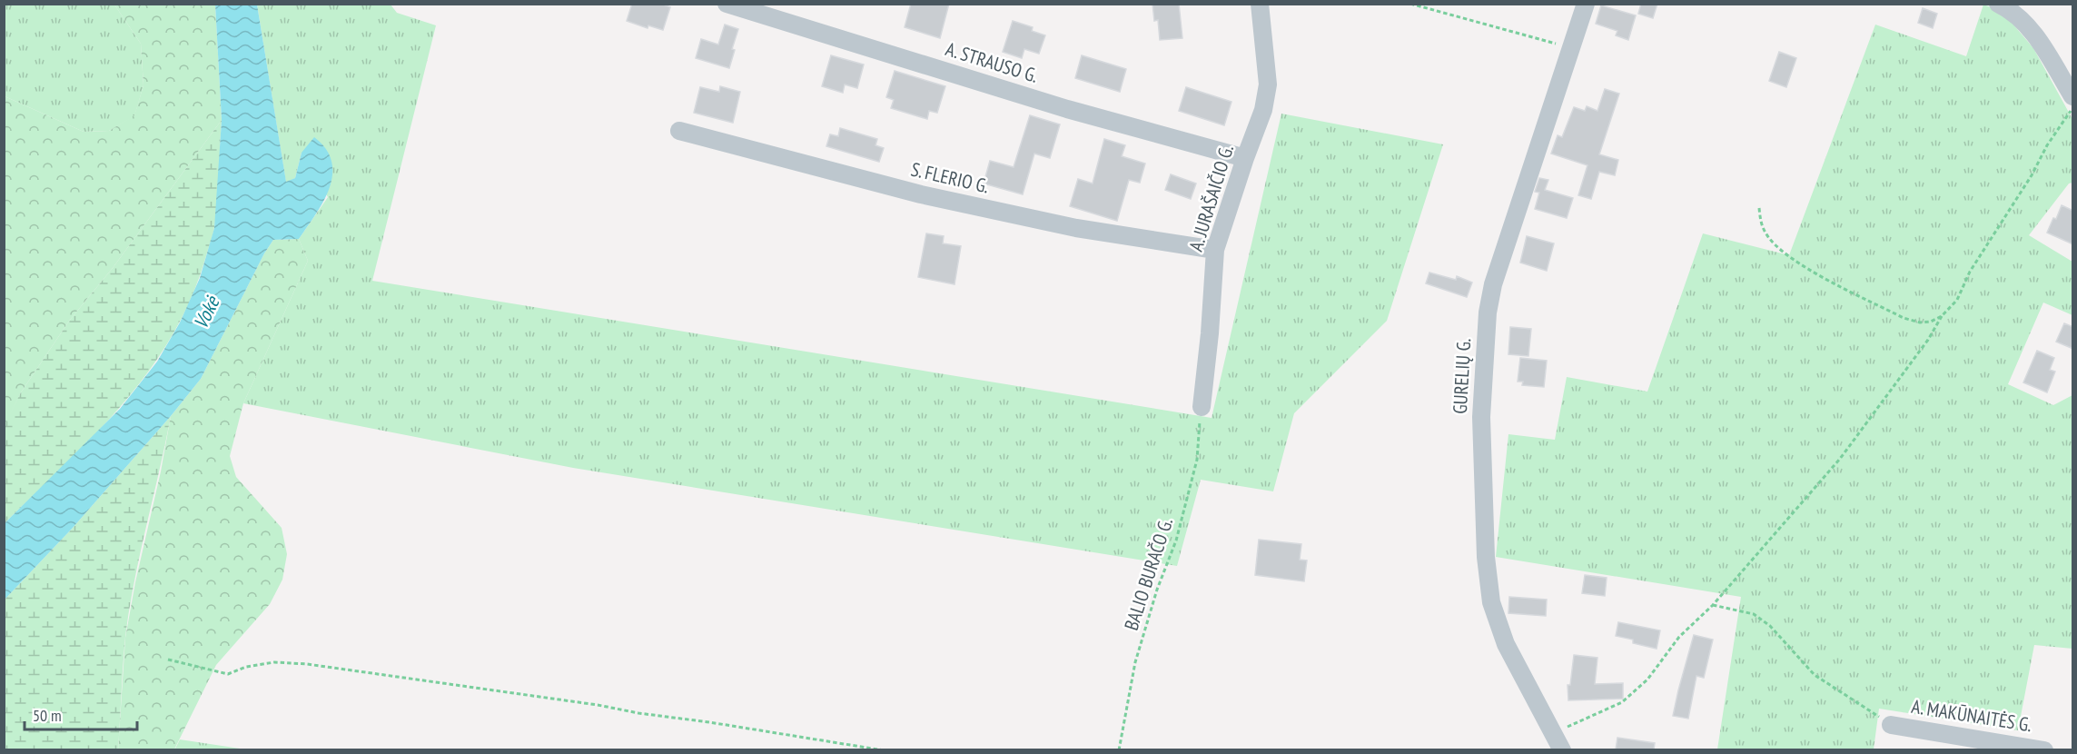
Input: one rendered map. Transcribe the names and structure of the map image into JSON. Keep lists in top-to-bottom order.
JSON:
{
  "streets": {
    "street": [
      "A. STRAUSO G.",
      "S. FLERIO G.",
      "A. JURAŠAIČIO G.",
      "GURELIŲ G.",
      "A. MAKŪNAITĖS G."
    ],
    "path": ["BALIO BURAČO G."]
  },
  "crossings": [
    ["A. STRAUSO G.", "A. JURAŠAIČIO G."],
    ["S. FLERIO G.", "A. JURAŠAIČIO G."],
    ["A. JURAŠAIČIO G.", "BALIO BURAČO G."]
  ],
  "water": ["Vokė"],
  "scale_bar": "50 m"
}
